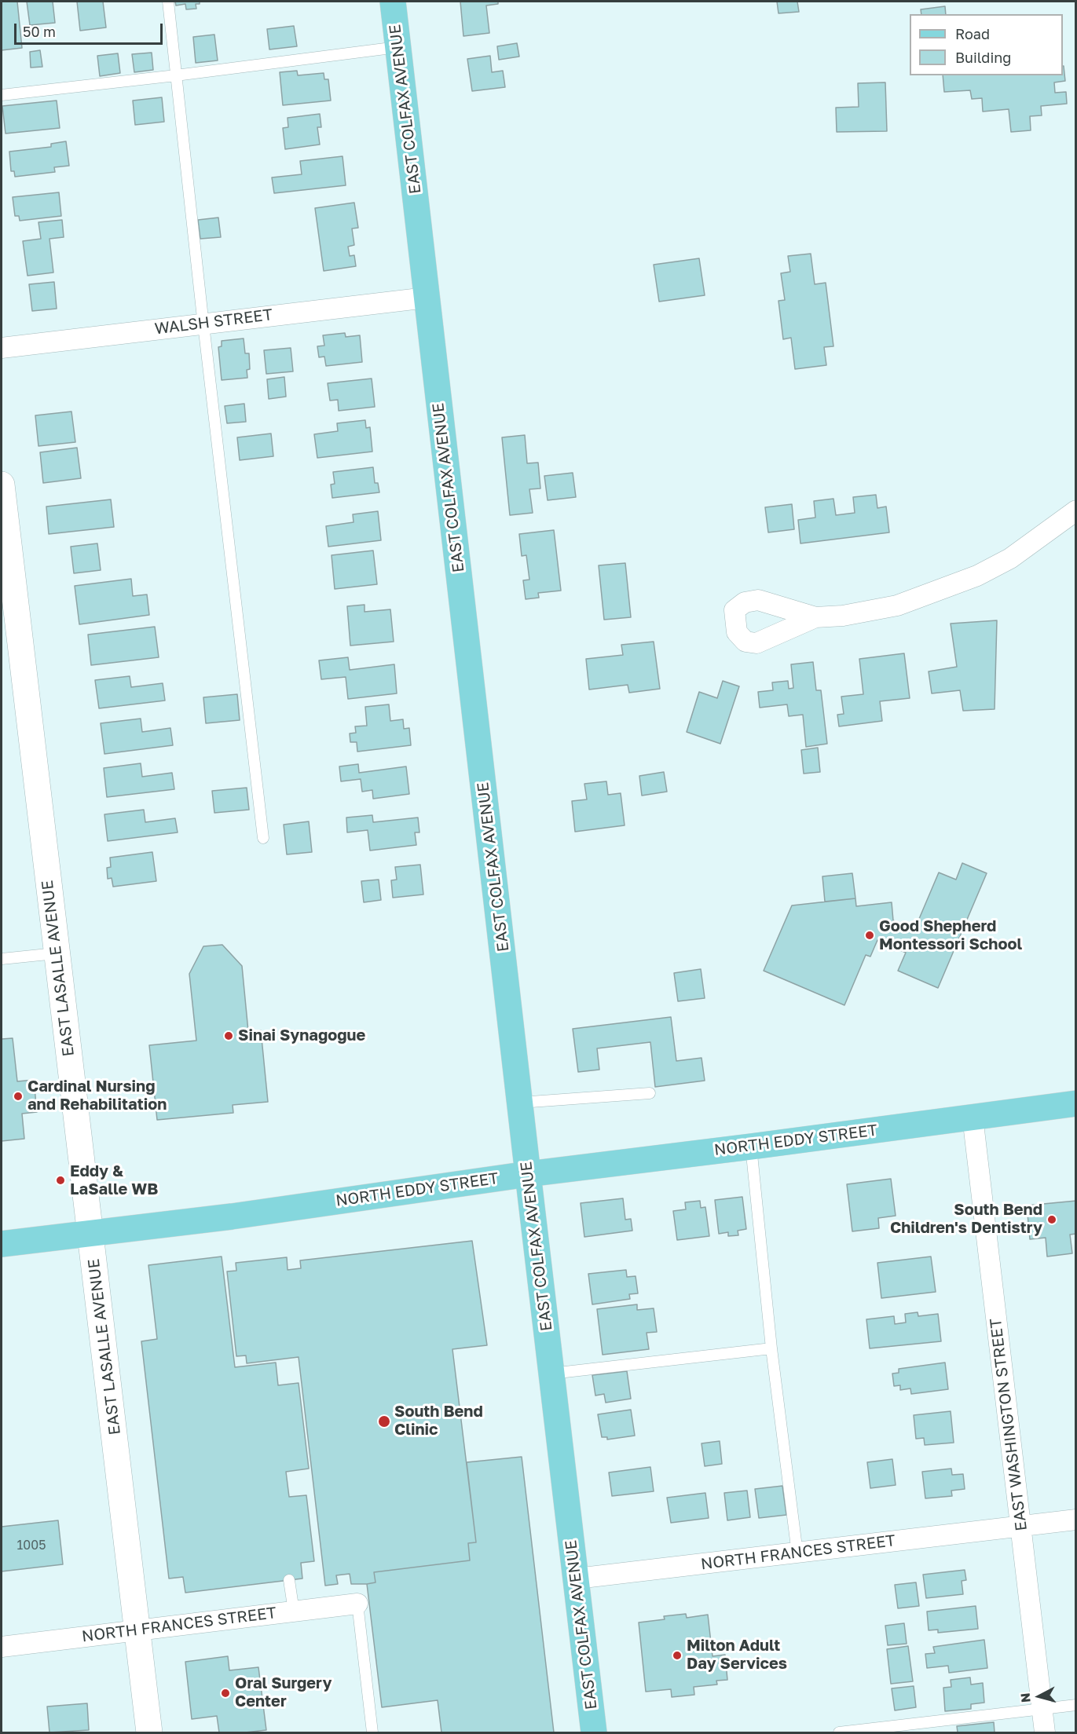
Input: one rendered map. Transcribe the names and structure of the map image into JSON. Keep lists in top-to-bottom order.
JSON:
{
  "streets": {
    "main road": ["EAST COLFAX AVENUE", "NORTH EDDY STREET"],
    "street": [
      "WALSH STREET",
      "EAST LASALLE AVENUE",
      "EAST WASHINGTON STREET",
      "NORTH FRANCES STREET"
    ]
  },
  "crossings": [
    ["EAST COLFAX AVENUE", "WALSH STREET"],
    ["EAST COLFAX AVENUE", "NORTH EDDY STREET"],
    ["EAST COLFAX AVENUE", "NORTH FRANCES STREET"],
    ["EAST LASALLE AVENUE", "NORTH EDDY STREET"],
    ["EAST LASALLE AVENUE", "NORTH FRANCES STREET"],
    ["NORTH EDDY STREET", "EAST WASHINGTON STREET"],
    ["EAST WASHINGTON STREET", "NORTH FRANCES STREET"]
  ],
  "places": [
    "Good Shepherd Montessori School",
    "Sinai Synagogue",
    "Cardinal Nursing and Rehabilitation",
    "Eddy & LaSalle WB",
    "South Bend Children's Dentistry",
    "South Bend Clinic",
    "Milton Adult Day Services",
    "Oral Surgery Center"
  ],
  "house_numbers": ["1005"],
  "legend": ["Road", "Building"],
  "scale_bar": "50 m",
  "north": "left"
}
